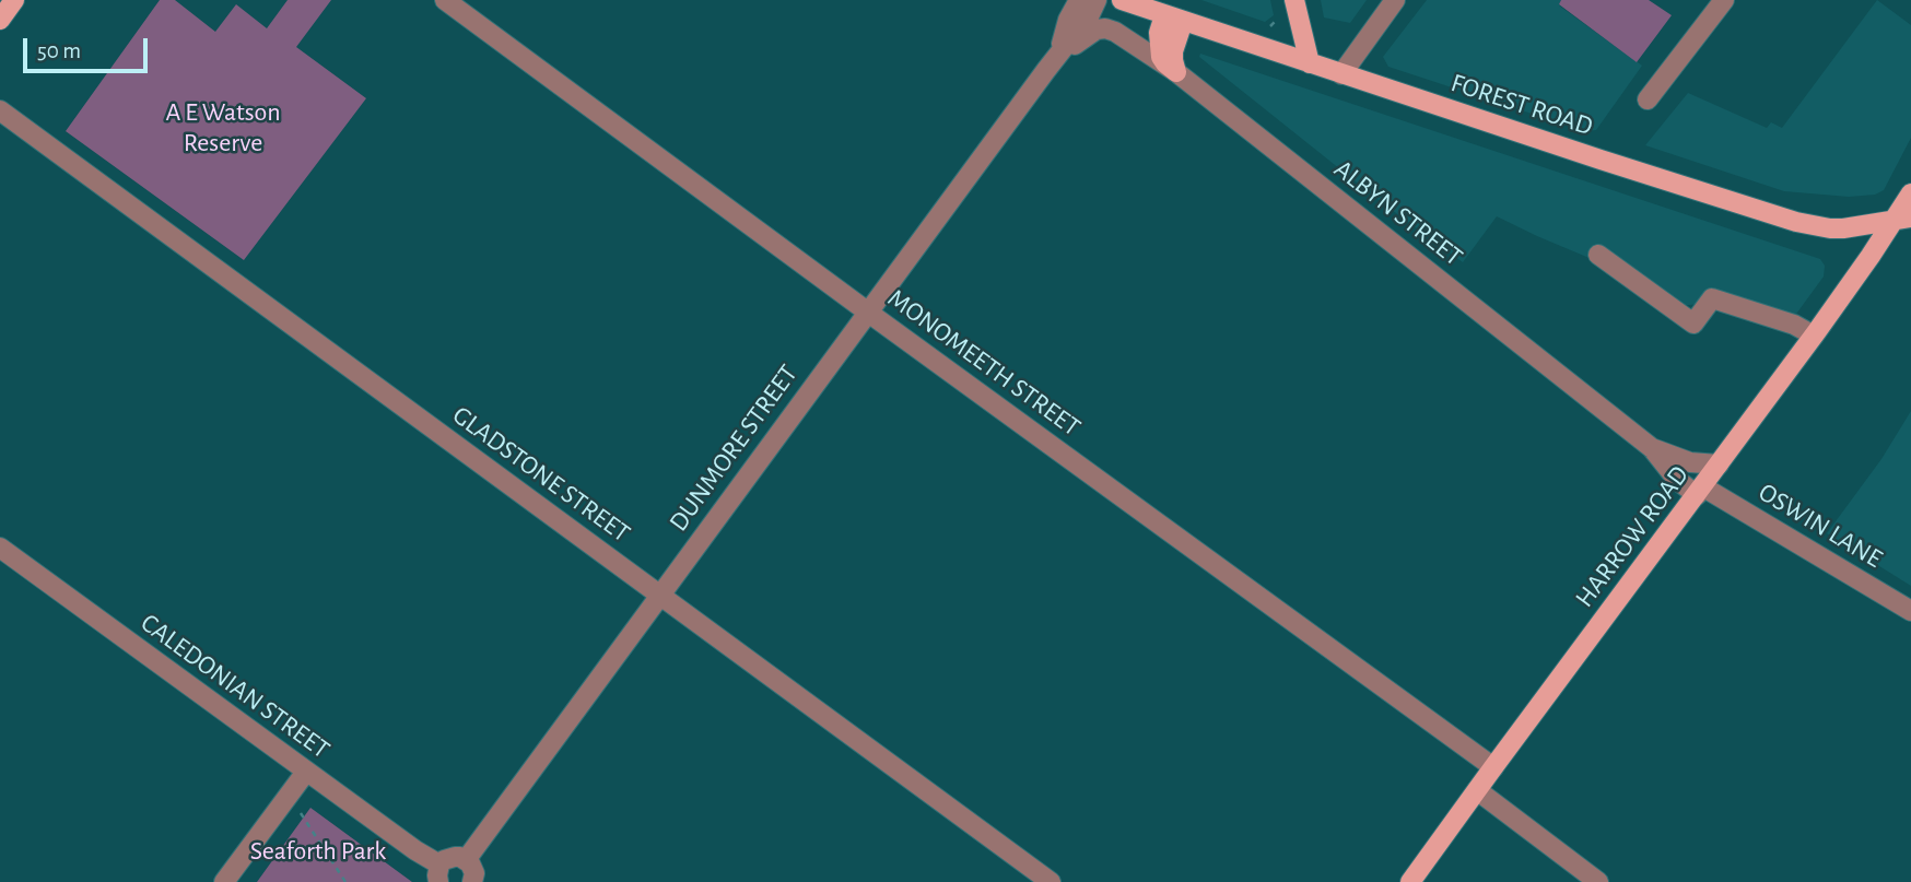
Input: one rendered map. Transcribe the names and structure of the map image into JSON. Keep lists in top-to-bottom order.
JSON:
{
  "streets": {
    "main road": ["FOREST ROAD", "HARROW ROAD"],
    "street": [
      "ALBYN STREET",
      "MONOMEETH STREET",
      "DUNMORE STREET",
      "GLADSTONE STREET",
      "OSWIN LANE",
      "CALEDONIAN STREET"
    ]
  },
  "crossings": [
    ["FOREST ROAD", "HARROW ROAD"],
    ["ALBYN STREET", "DUNMORE STREET"],
    ["ALBYN STREET", "OSWIN LANE"],
    ["ALBYN STREET", "HARROW ROAD"],
    ["MONOMEETH STREET", "DUNMORE STREET"],
    ["MONOMEETH STREET", "HARROW ROAD"],
    ["DUNMORE STREET", "GLADSTONE STREET"],
    ["OSWIN LANE", "HARROW ROAD"]
  ],
  "parks": ["A E Watson Reserve", "Seaforth Park"],
  "scale_bar": "50 m"
}
